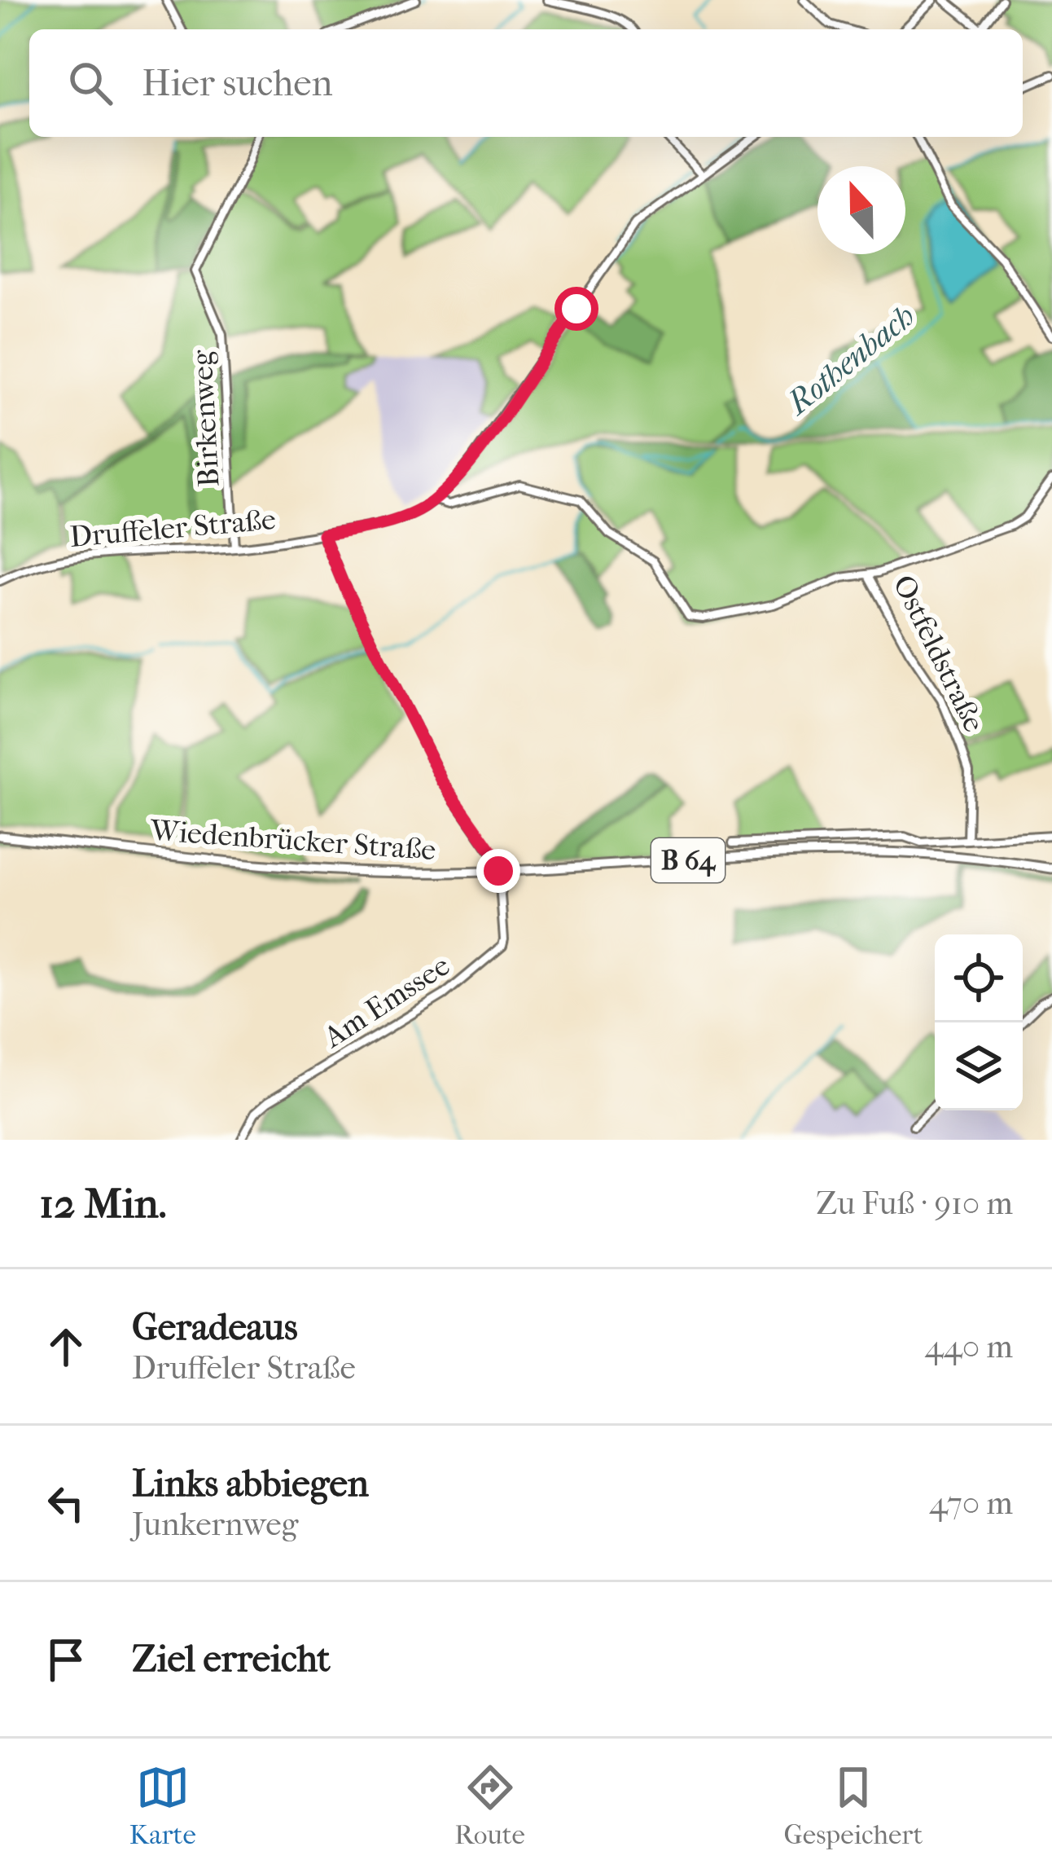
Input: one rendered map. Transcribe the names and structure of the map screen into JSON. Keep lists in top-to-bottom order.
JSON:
{
  "streets": {
    "main road": ["Wiedenbrücker Straße", "B 64"],
    "street": [
      "Birkenweg",
      "Druffeler Straße",
      "Ostfeldstraße",
      "Am Emssee"
    ]
  },
  "crossings": [
    ["Birkenweg", "Druffeler Straße"],
    ["Wiedenbrücker Straße", "Am Emssee"]
  ],
  "water": ["Rothenbach"],
  "north": "top",
  "page": {
    "search": "Hier suchen",
    "heading": ["12 Min.", "Zu Fuß · 910 m"],
    "list": [
      ["Geradeaus", "Druffeler Straße", "440 m"],
      ["Links abbiegen", "Junkernweg", "470 m"],
      "Ziel erreicht"
    ],
    "nav": ["Karte", "Route", "Gespeichert"]
  }
}
